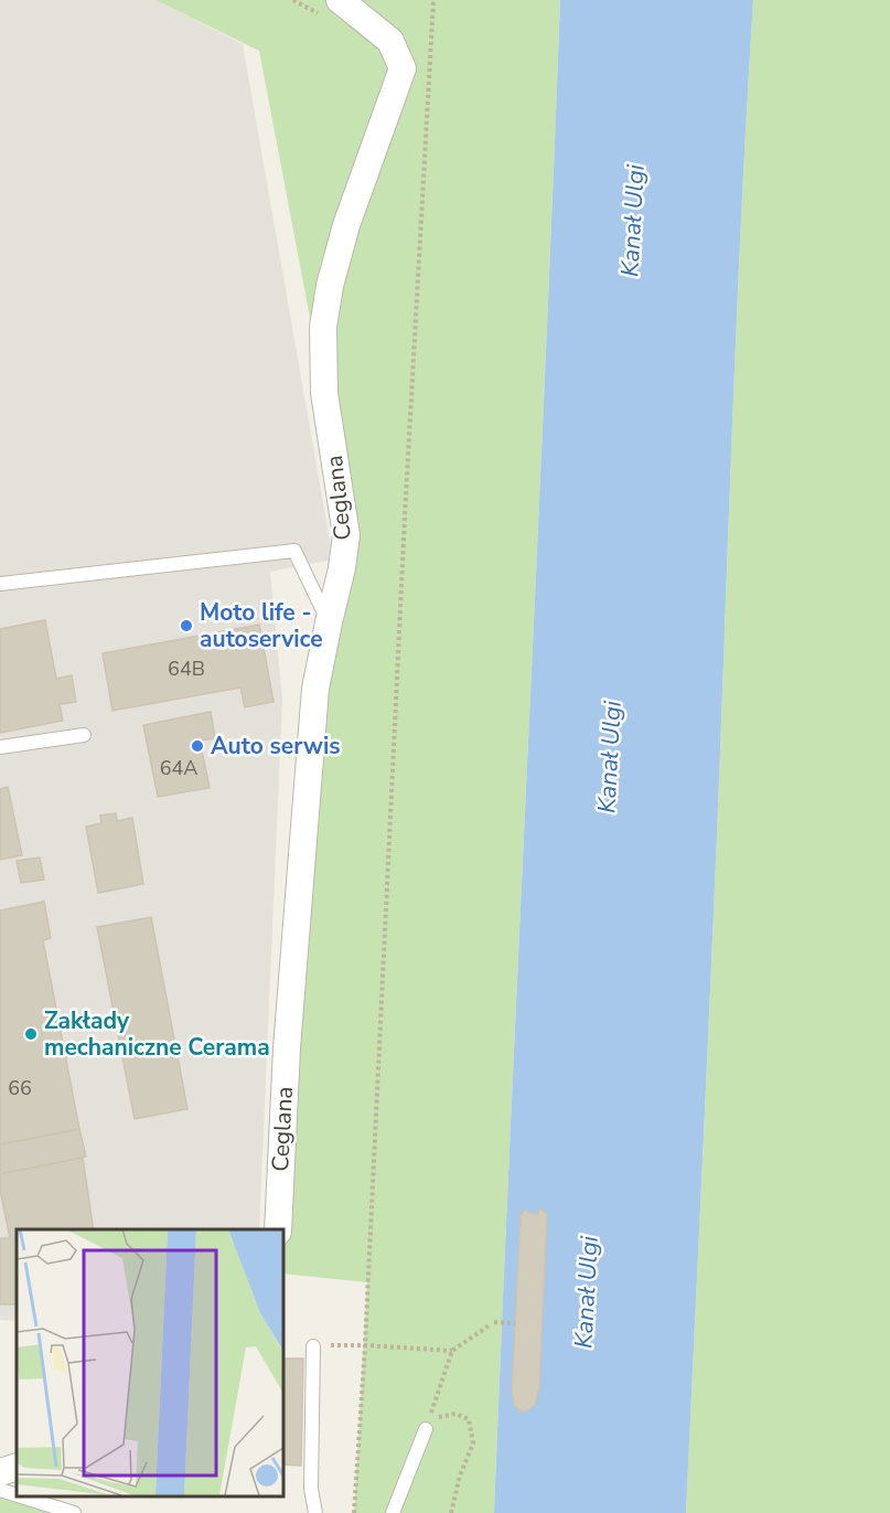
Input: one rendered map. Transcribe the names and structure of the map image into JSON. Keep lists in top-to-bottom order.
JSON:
{
  "streets": {
    "street": ["Ceglana"]
  },
  "water": ["Kanał Ulgi"],
  "places": ["Moto life - autoservice", "Auto serwis", "Zakłady mechaniczne Cerama"],
  "house_numbers": ["64B", "64A", "66"]
}
